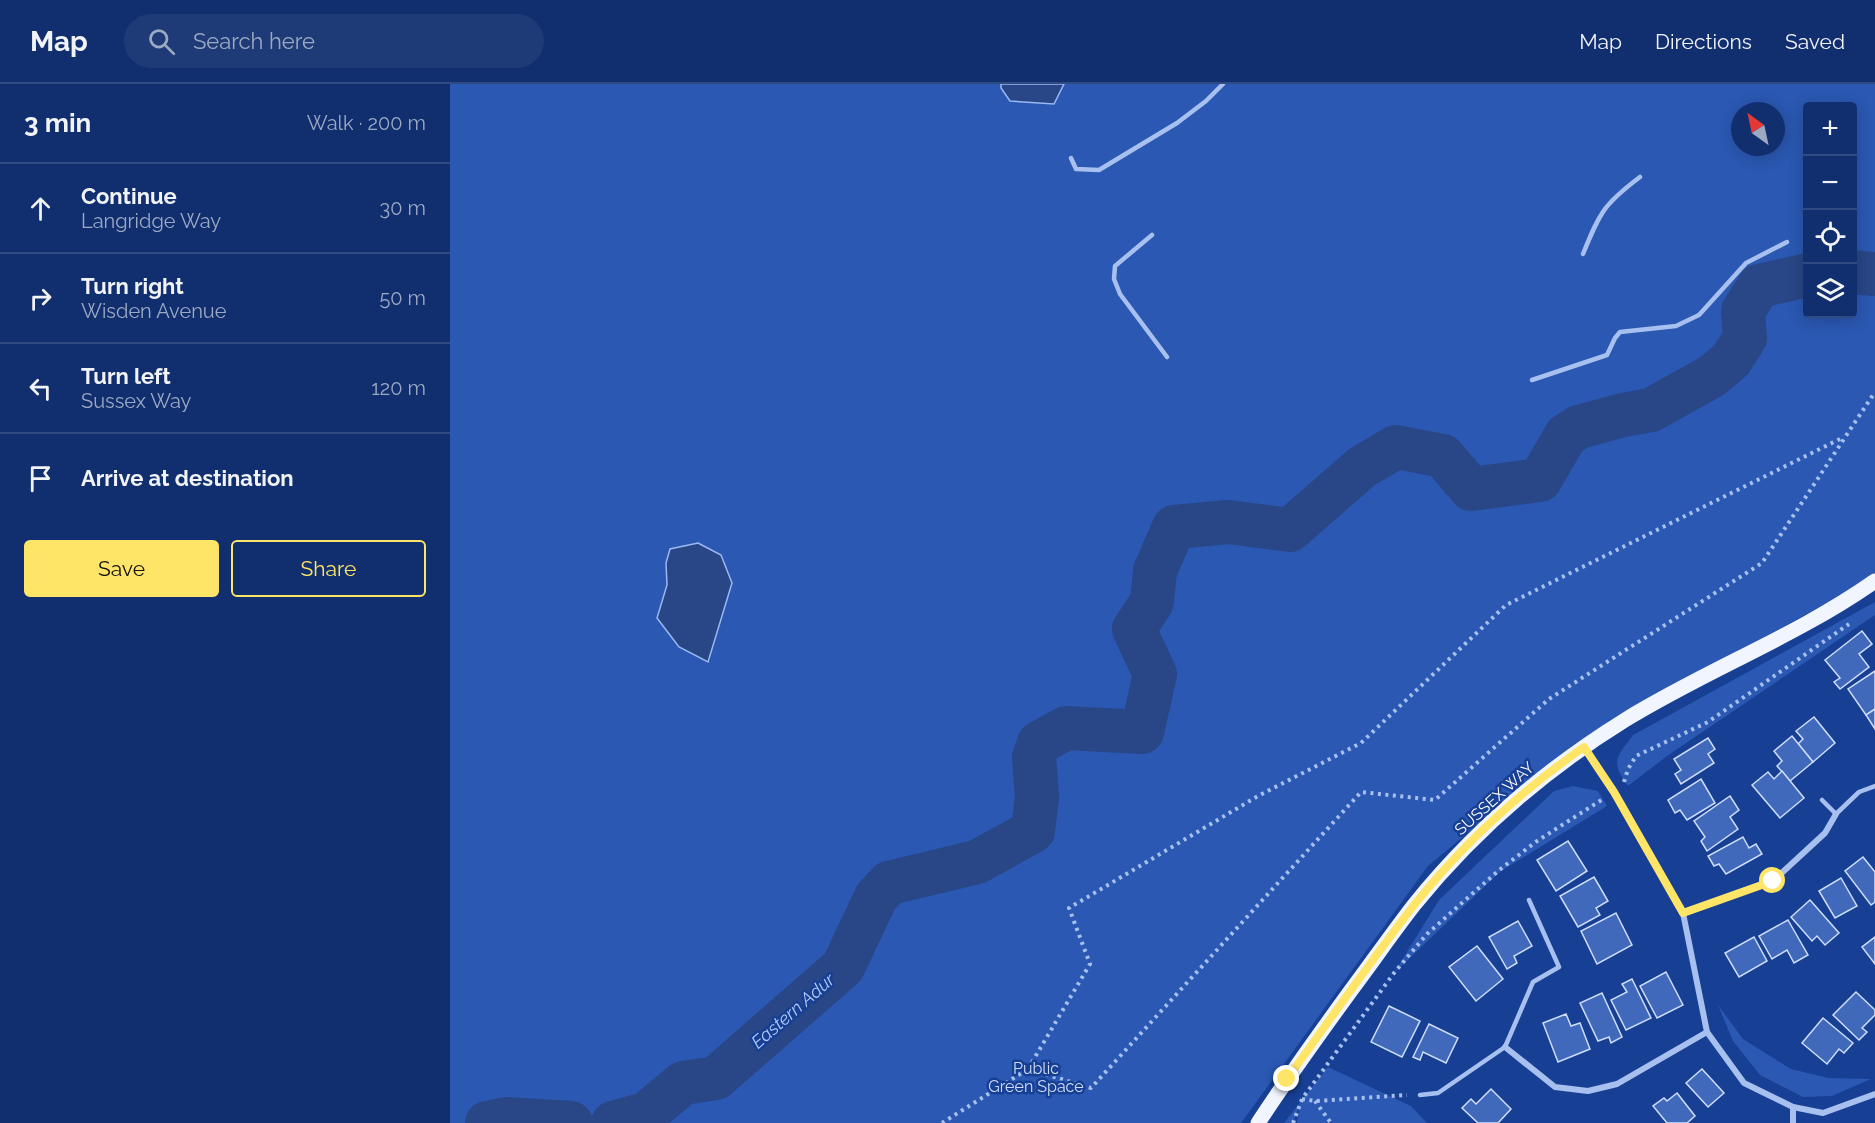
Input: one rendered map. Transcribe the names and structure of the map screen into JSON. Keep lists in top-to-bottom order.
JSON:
{
  "streets": {
    "main road": ["SUSSEX WAY"]
  },
  "water": ["Eastern Adur"],
  "parks": ["Public Green Space"],
  "north": "top left",
  "page": {
    "header": "Map",
    "search": "Search here",
    "nav": ["Map", "Directions", "Saved"],
    "heading": ["3 min", "Walk · 200 m"],
    "map_buttons": ["+", "−"],
    "list": [
      ["Continue", "Langridge Way", "30 m"],
      ["Turn right", "Wisden Avenue", "50 m"],
      ["Turn left", "Sussex Way", "120 m"],
      "Arrive at destination"
    ],
    "buttons": ["Save", "Share"]
  }
}
